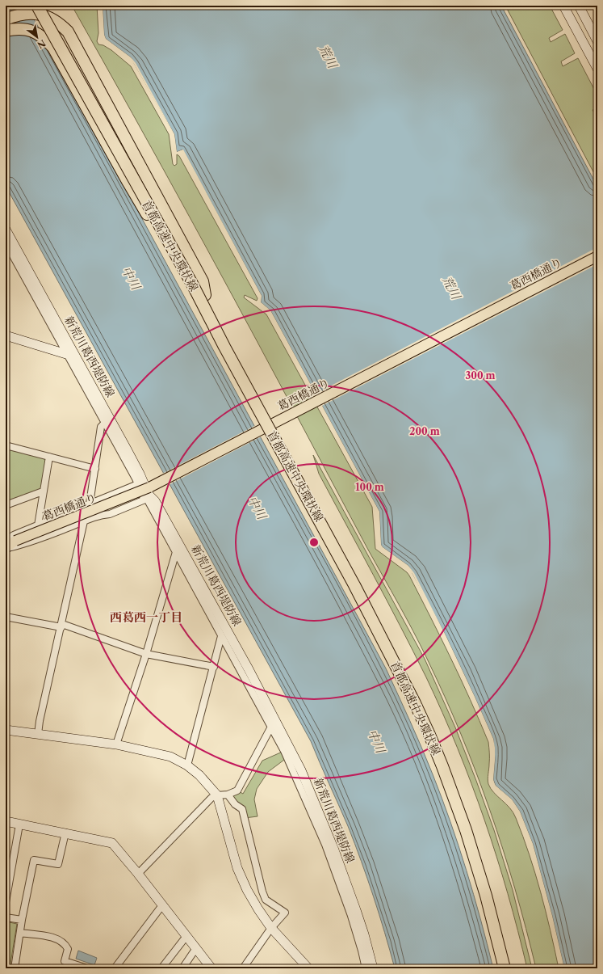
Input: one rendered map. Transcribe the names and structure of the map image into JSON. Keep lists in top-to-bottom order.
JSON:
{
  "streets": {
    "highway": ["首都高速中央環状線"],
    "main road": ["葛西橋通り", "新荒川葛西堤防線"]
  },
  "districts": ["西葛西一丁目"],
  "water": ["荒川", "中川"],
  "north": "bottom right",
  "rings": ["300 m", "200 m", "100 m"]
}
